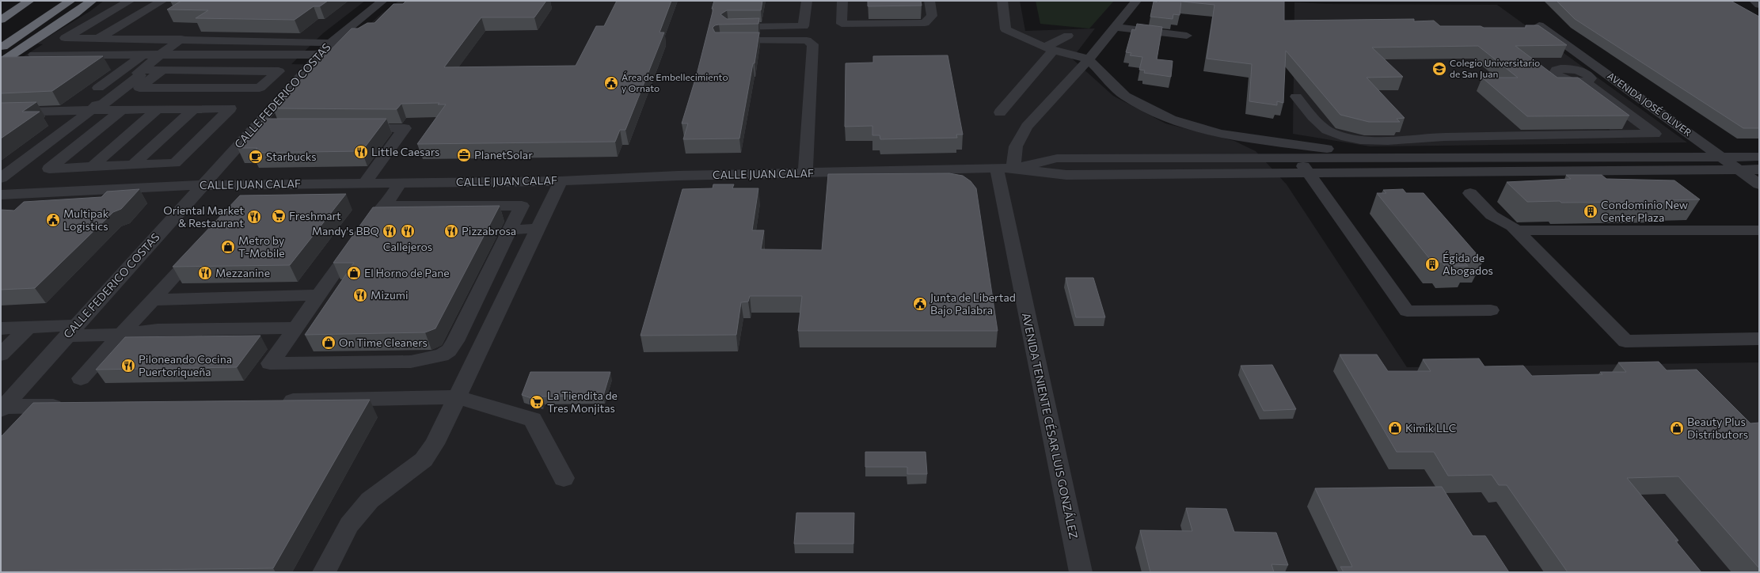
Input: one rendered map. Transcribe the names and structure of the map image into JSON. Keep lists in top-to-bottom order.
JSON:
{
  "streets": {
    "street": [
      "CALLE FEDERICO COSTAS",
      "AVENIDA JOSÉ OLIVER",
      "CALLE JUAN CALAF",
      "AVENIDA TENIENTE CÉSAR LUIS GONZÁLEZ"
    ]
  },
  "crossings": [
    ["CALLE FEDERICO COSTAS", "CALLE JUAN CALAF"],
    ["CALLE JUAN CALAF", "AVENIDA TENIENTE CÉSAR LUIS GONZÁLEZ"]
  ],
  "places": {
    "school or university": ["Colegio Universitario de San Juan"],
    "public building": ["Área de Embellecimiento y Ornato", "Multipak Logistics", "Junta de Libertad Bajo Palabra"],
    "restaurant": [
      "Little Caesars",
      "Oriental Market & Restaurant",
      "Mandy's BBQ",
      "Callejeros",
      "Pizzabrosa",
      "Mezzanine",
      "Mizumi",
      "Piloneando Cocina Puertoriqueña"
    ],
    "office": ["PlanetSolar"],
    "cafe": ["Starbucks"],
    "building": ["Condominio New Center Plaza", "Égida de Abogados"],
    "supermarket": ["Freshmart", "La Tiendita de Tres Monjitas"],
    "shop": [
      "Metro by T-Mobile",
      "El Horno de Pane",
      "On Time Cleaners",
      "Kimik LLC",
      "Beauty Plus Distributors"
    ]
  }
}
